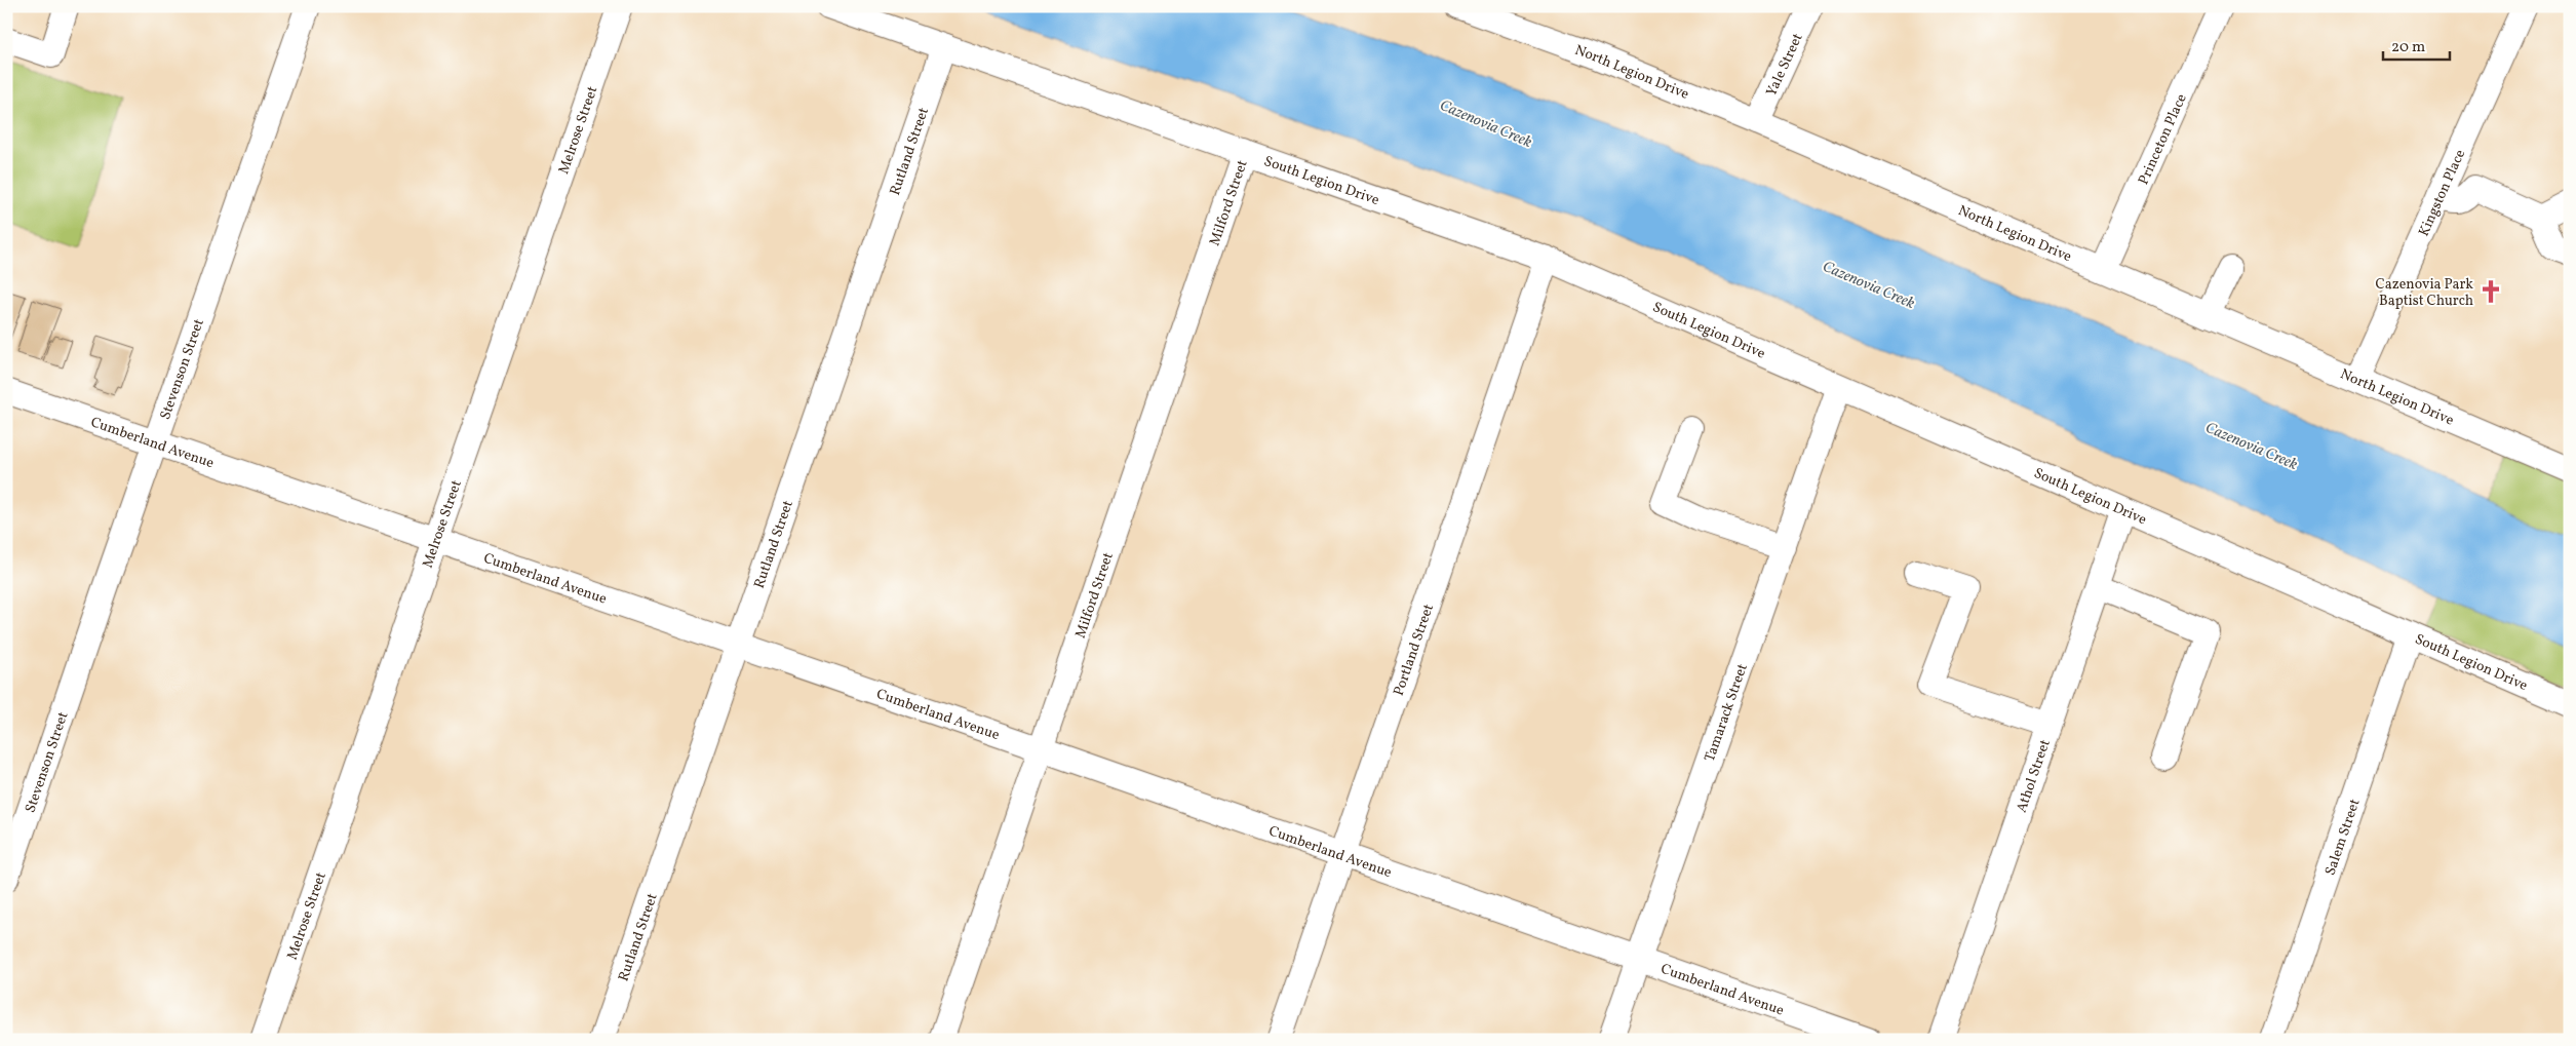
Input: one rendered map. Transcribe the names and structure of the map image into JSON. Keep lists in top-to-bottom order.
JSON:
{
  "streets": {
    "street": [
      "Yale Street",
      "North Legion Drive",
      "Melrose Street",
      "Princeton Place",
      "Rutland Street",
      "South Legion Drive",
      "Kingston Place",
      "Milford Street",
      "Stevenson Street",
      "Cumberland Avenue",
      "Portland Street",
      "Tamarack Street",
      "Athol Street",
      "Salem Street"
    ]
  },
  "crossings": [
    ["Yale Street", "North Legion Drive"],
    ["North Legion Drive", "Princeton Place"],
    ["North Legion Drive", "Kingston Place"],
    ["Melrose Street", "Cumberland Avenue"],
    ["Rutland Street", "South Legion Drive"],
    ["Rutland Street", "Cumberland Avenue"],
    ["South Legion Drive", "Milford Street"],
    ["South Legion Drive", "Portland Street"],
    ["South Legion Drive", "Tamarack Street"],
    ["South Legion Drive", "Athol Street"],
    ["South Legion Drive", "Salem Street"],
    ["Milford Street", "Cumberland Avenue"],
    ["Stevenson Street", "Cumberland Avenue"],
    ["Cumberland Avenue", "Portland Street"],
    ["Cumberland Avenue", "Tamarack Street"]
  ],
  "water": ["Cazenovia Creek"],
  "places": {
    "church": ["Cazenovia Park Baptist Church"]
  },
  "scale_bar": "20 m"
}
